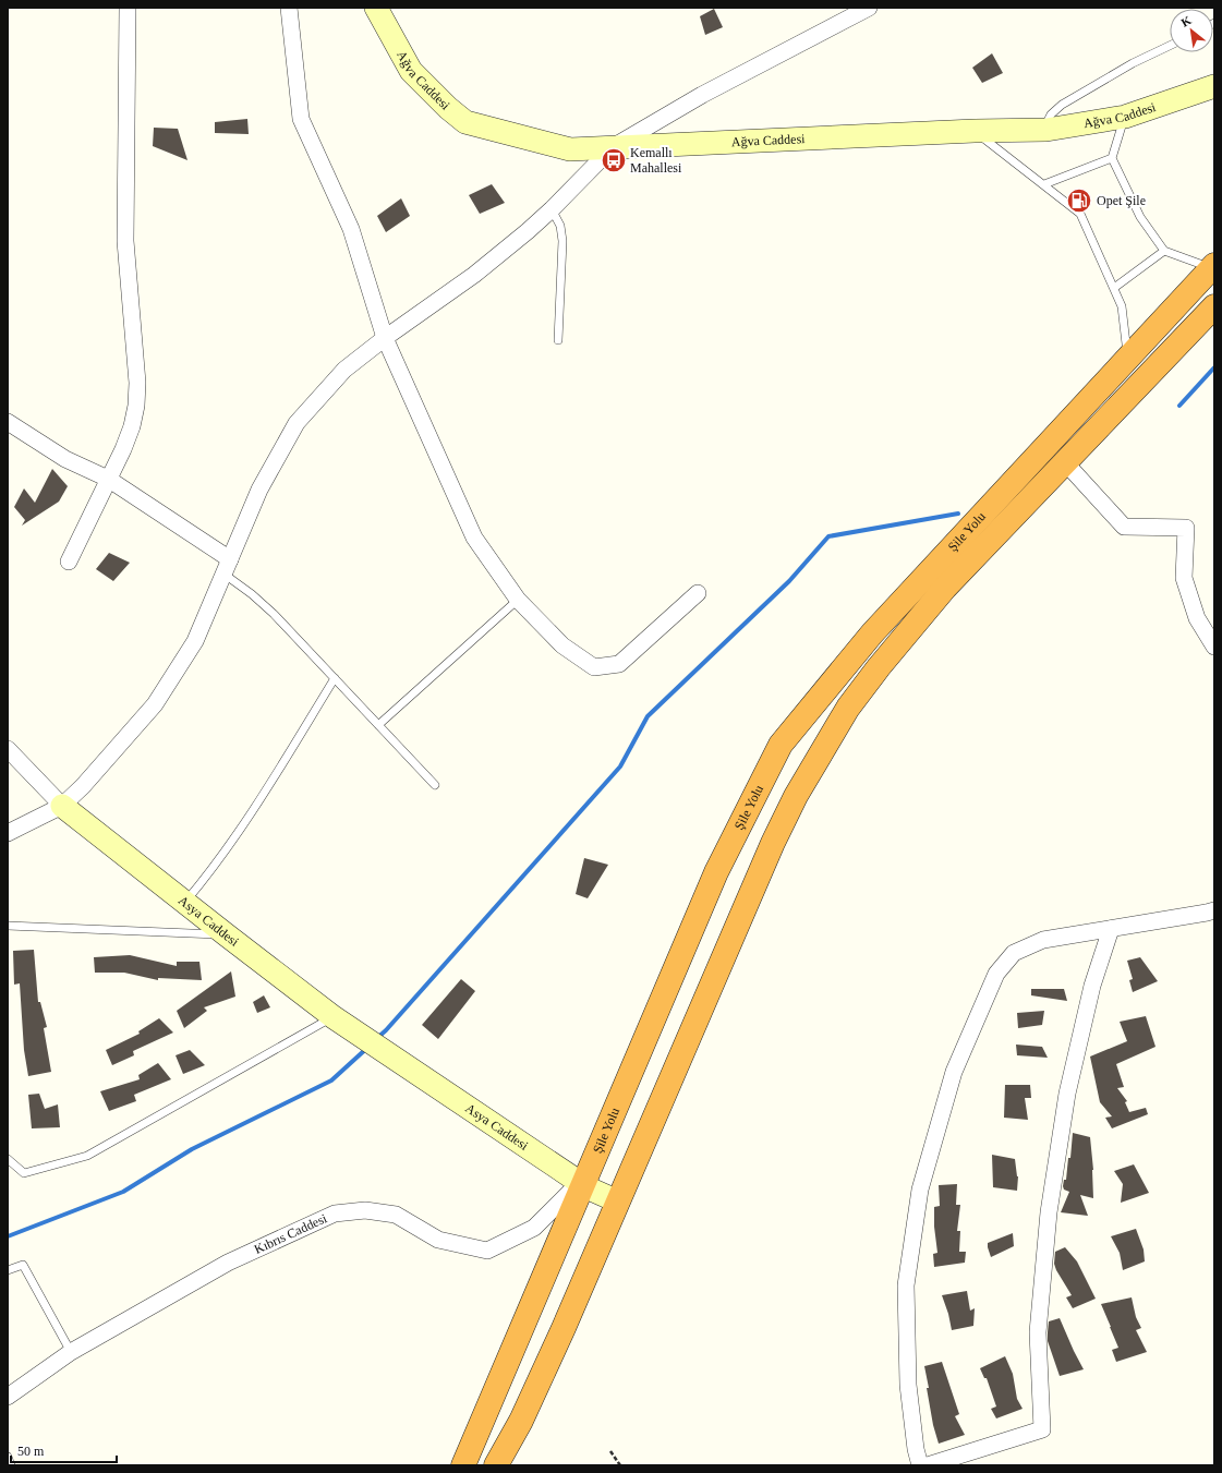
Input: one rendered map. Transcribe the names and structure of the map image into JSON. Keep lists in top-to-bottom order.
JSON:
{
  "streets": {
    "highway": ["Şile Yolu"],
    "street": ["Ağva Caddesi", "Asya Caddesi", "Kıbrıs Caddesi"]
  },
  "crossings": [
    ["Şile Yolu", "Asya Caddesi"],
    ["Şile Yolu", "Kıbrıs Caddesi"],
    ["Asya Caddesi", "Kıbrıs Caddesi"]
  ],
  "places": {
    "bus stop": ["Kemallı Mahallesi"],
    "fuel station": ["Opet Şile"]
  },
  "scale_bar": "50 m",
  "north": "top left"
}
